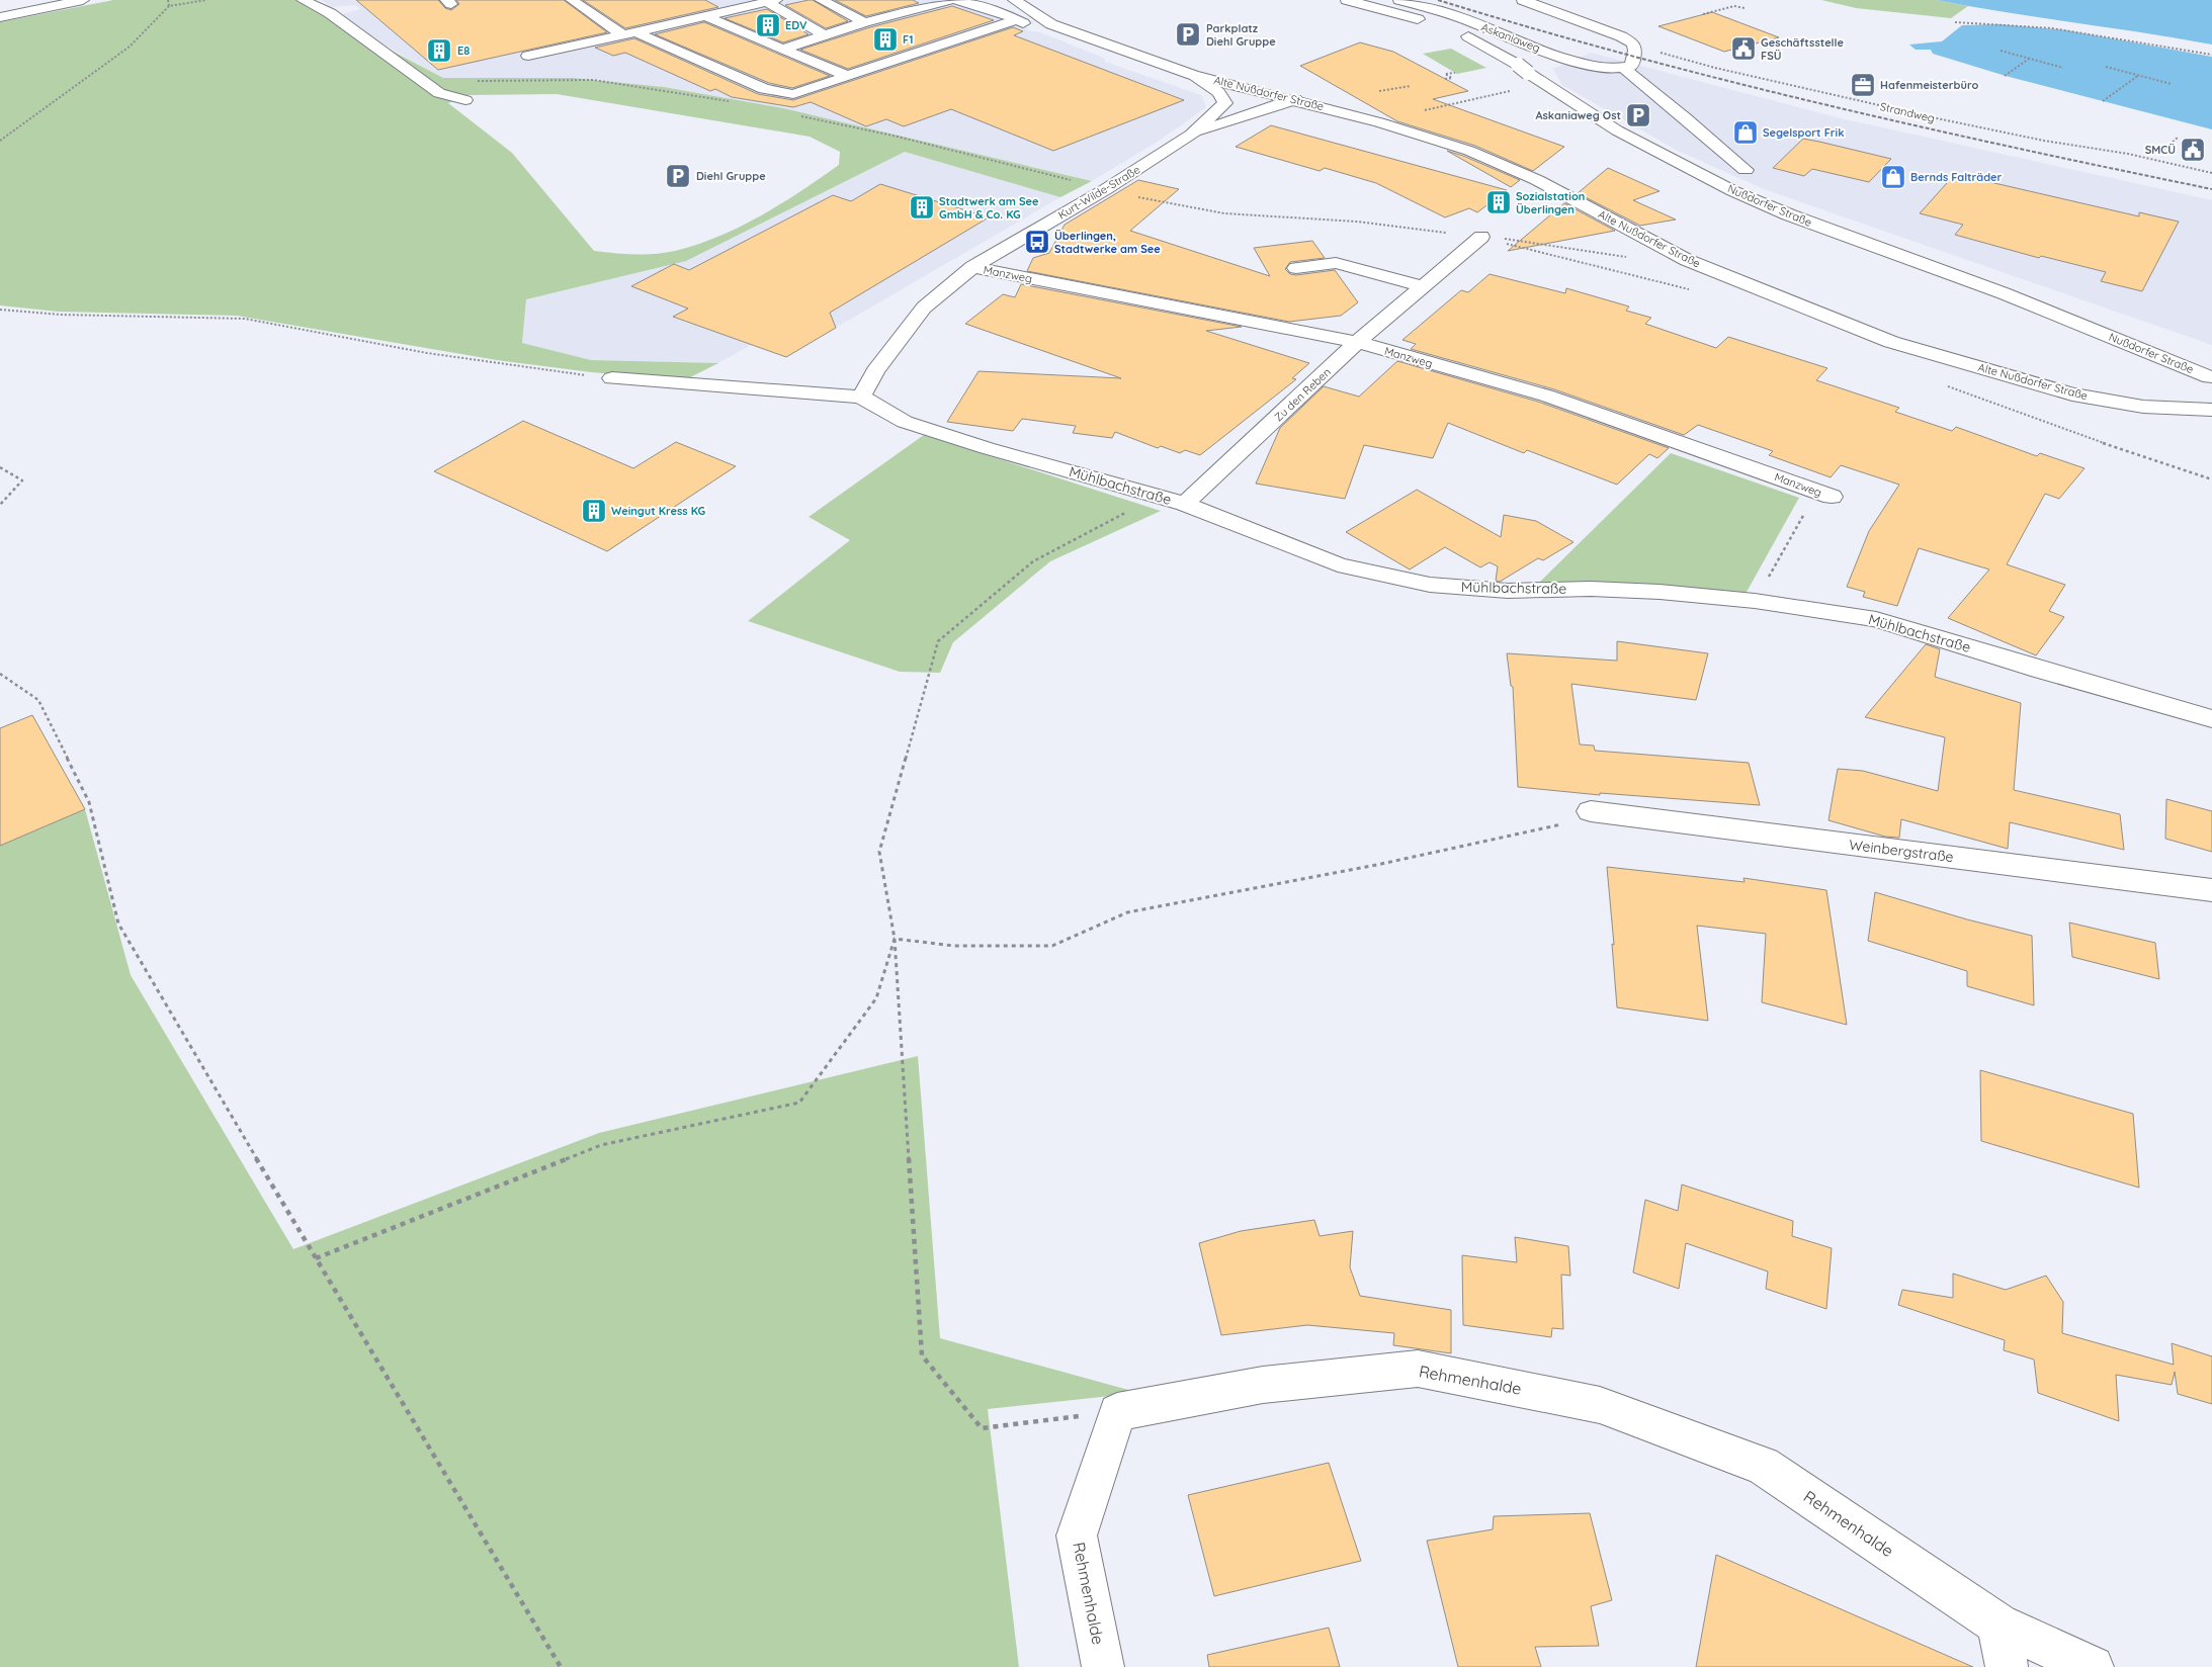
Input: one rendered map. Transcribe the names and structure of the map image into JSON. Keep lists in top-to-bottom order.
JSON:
{
  "streets": {
    "street": [
      "Askaniaweg",
      "Alte Nußdorfer Straße",
      "Kurt-Wilde-Straße",
      "Nußdorfer Straße",
      "Manzweg",
      "Zu den Reben",
      "Mühlbachstraße",
      "Weinbergstraße",
      "Rehmenhalde"
    ],
    "path": ["Strandweg"]
  },
  "crossings": [
    ["Alte Nußdorfer Straße", "Kurt-Wilde-Straße"],
    ["Kurt-Wilde-Straße", "Manzweg"],
    ["Kurt-Wilde-Straße", "Mühlbachstraße"],
    ["Manzweg", "Zu den Reben"],
    ["Zu den Reben", "Mühlbachstraße"]
  ],
  "places": {
    "building": [
      "EDV",
      "F1",
      "E8",
      "Sozialstation Überlingen",
      "Stadtwerk am See GmbH & Co. KG",
      "Weingut Kress KG"
    ],
    "parking": ["Parkplatz Diehl Gruppe", "Askaniaweg Ost", "Diehl Gruppe"],
    "public building": ["Geschäftsstelle FSÜ", "SMCÜ"],
    "office": ["Hafenmeisterbüro"],
    "shop": ["Segelsport Frik", "Bernds Falträder"],
    "bus stop": ["Überlingen, Stadtwerke am See"]
  }
}
